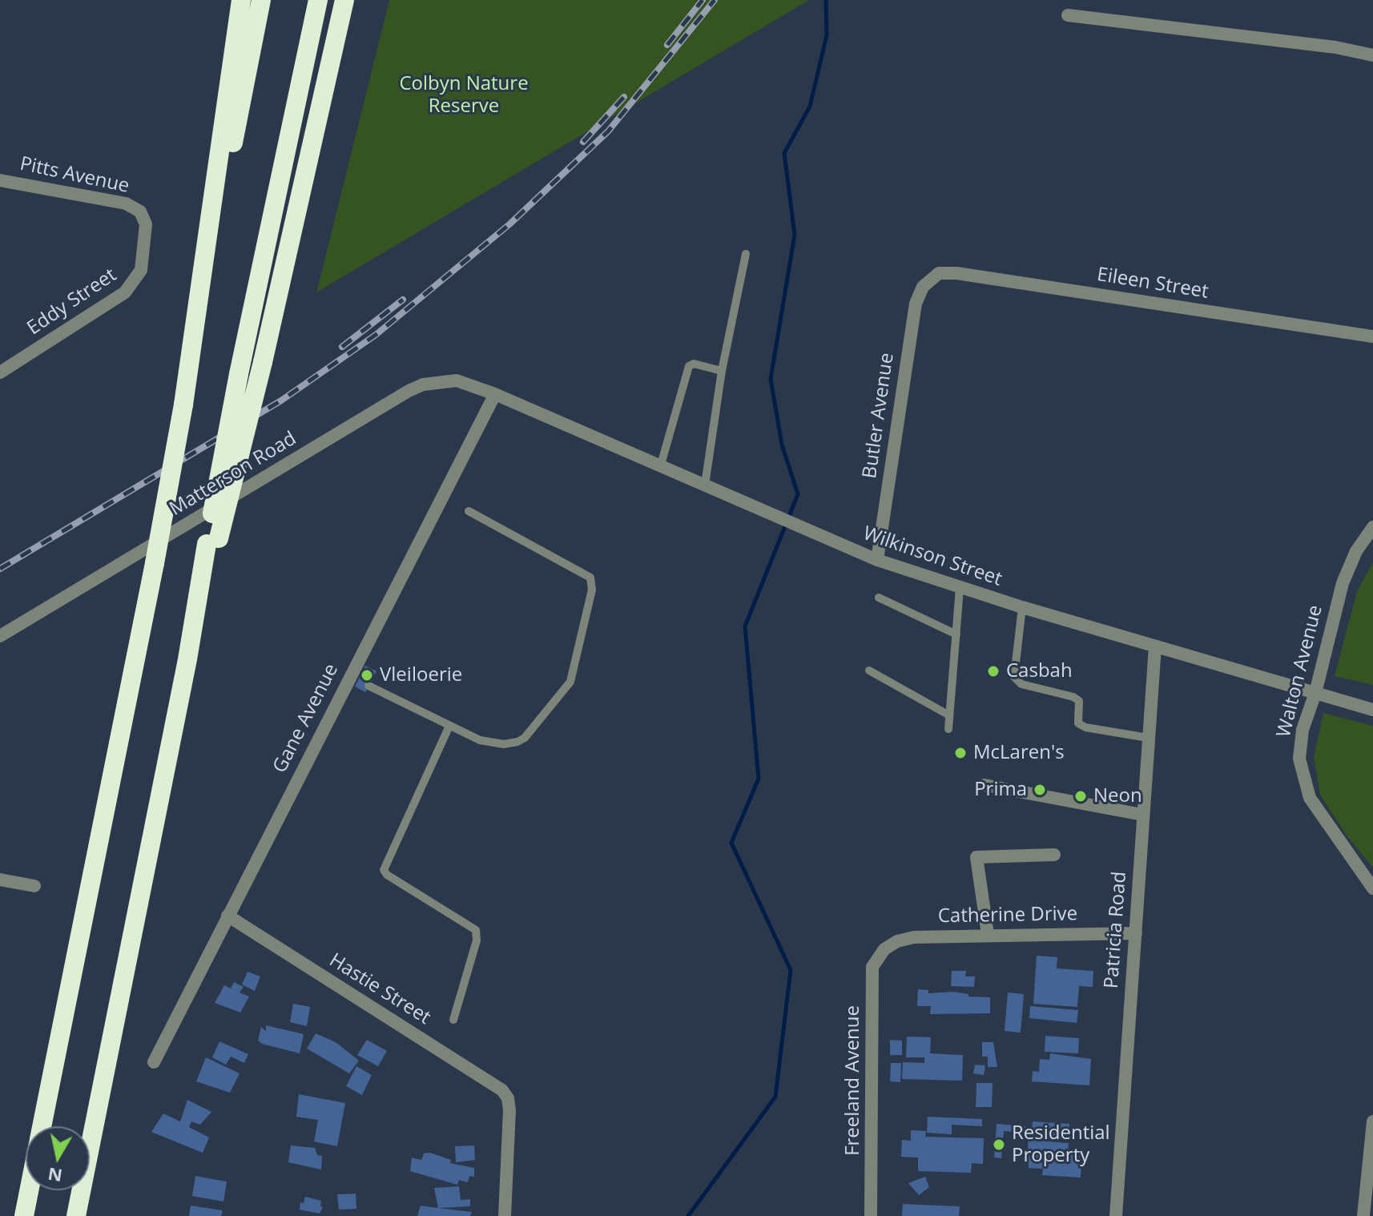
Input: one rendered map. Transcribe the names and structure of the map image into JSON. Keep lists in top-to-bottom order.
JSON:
{
  "streets": {
    "street": [
      "Pitts Avenue",
      "Eileen Street",
      "Eddy Street",
      "Butler Avenue",
      "Matterson Road",
      "Wilkinson Street",
      "Walton Avenue",
      "Gane Avenue",
      "Catherine Drive",
      "Patricia Road",
      "Hastie Street",
      "Freeland Avenue"
    ]
  },
  "crossings": [
    ["Pitts Avenue", "Eddy Street"],
    ["Eileen Street", "Butler Avenue"],
    ["Butler Avenue", "Wilkinson Street"],
    ["Matterson Road", "Wilkinson Street"],
    ["Matterson Road", "Gane Avenue"],
    ["Wilkinson Street", "Walton Avenue"],
    ["Wilkinson Street", "Gane Avenue"],
    ["Wilkinson Street", "Patricia Road"],
    ["Gane Avenue", "Hastie Street"],
    ["Catherine Drive", "Patricia Road"],
    ["Catherine Drive", "Freeland Avenue"]
  ],
  "parks": ["Colbyn Nature Reserve"],
  "places": [
    "Casbah",
    "Vleiloerie",
    "McLaren's",
    "Prima",
    "Neon",
    "Residential Property"
  ],
  "north": "bottom"
}
